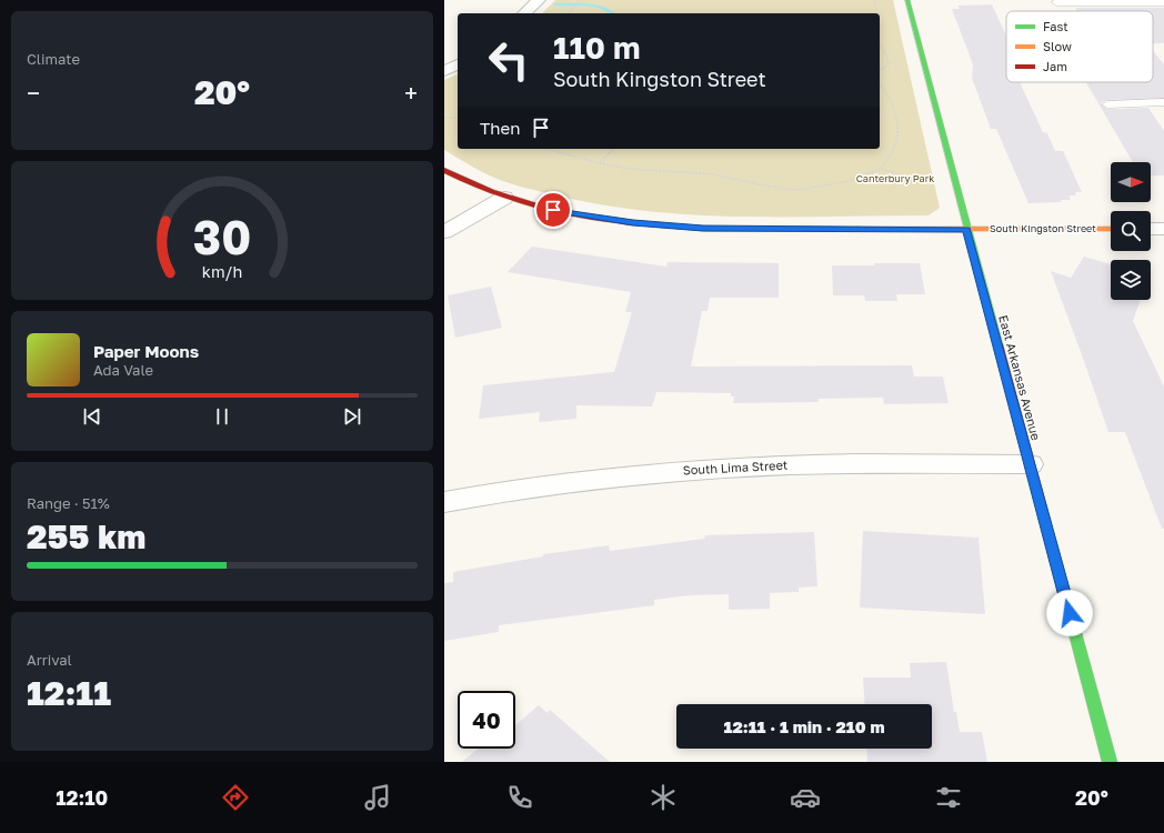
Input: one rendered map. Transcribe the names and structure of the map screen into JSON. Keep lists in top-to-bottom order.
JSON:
{
  "streets": {
    "street": ["South Kingston Street", "East Arkansas Avenue", "South Lima Street"]
  },
  "crossings": [
    ["South Kingston Street", "East Arkansas Avenue"],
    ["East Arkansas Avenue", "South Lima Street"]
  ],
  "parks": ["Canterbury Park"],
  "legend": ["Fast", "Slow", "Jam"],
  "north": "right",
  "page": {
    "tile": [
      "Climate",
      ["Range · 51%", "255 km"],
      ["Arrival", "12:11"]
    ],
    "turn": ["110 m", "South Kingston Street"],
    "heat": ["−", "20°", "+"],
    "then": "Then",
    "song": ["Paper Moons", "Ada Vale"],
    "limit": "40",
    "trip": "12:11 · 1 min · 210 m",
    "tabs": ["12:10", "20°"],
    "gauge": ["30", "km/h"]
  }
}
